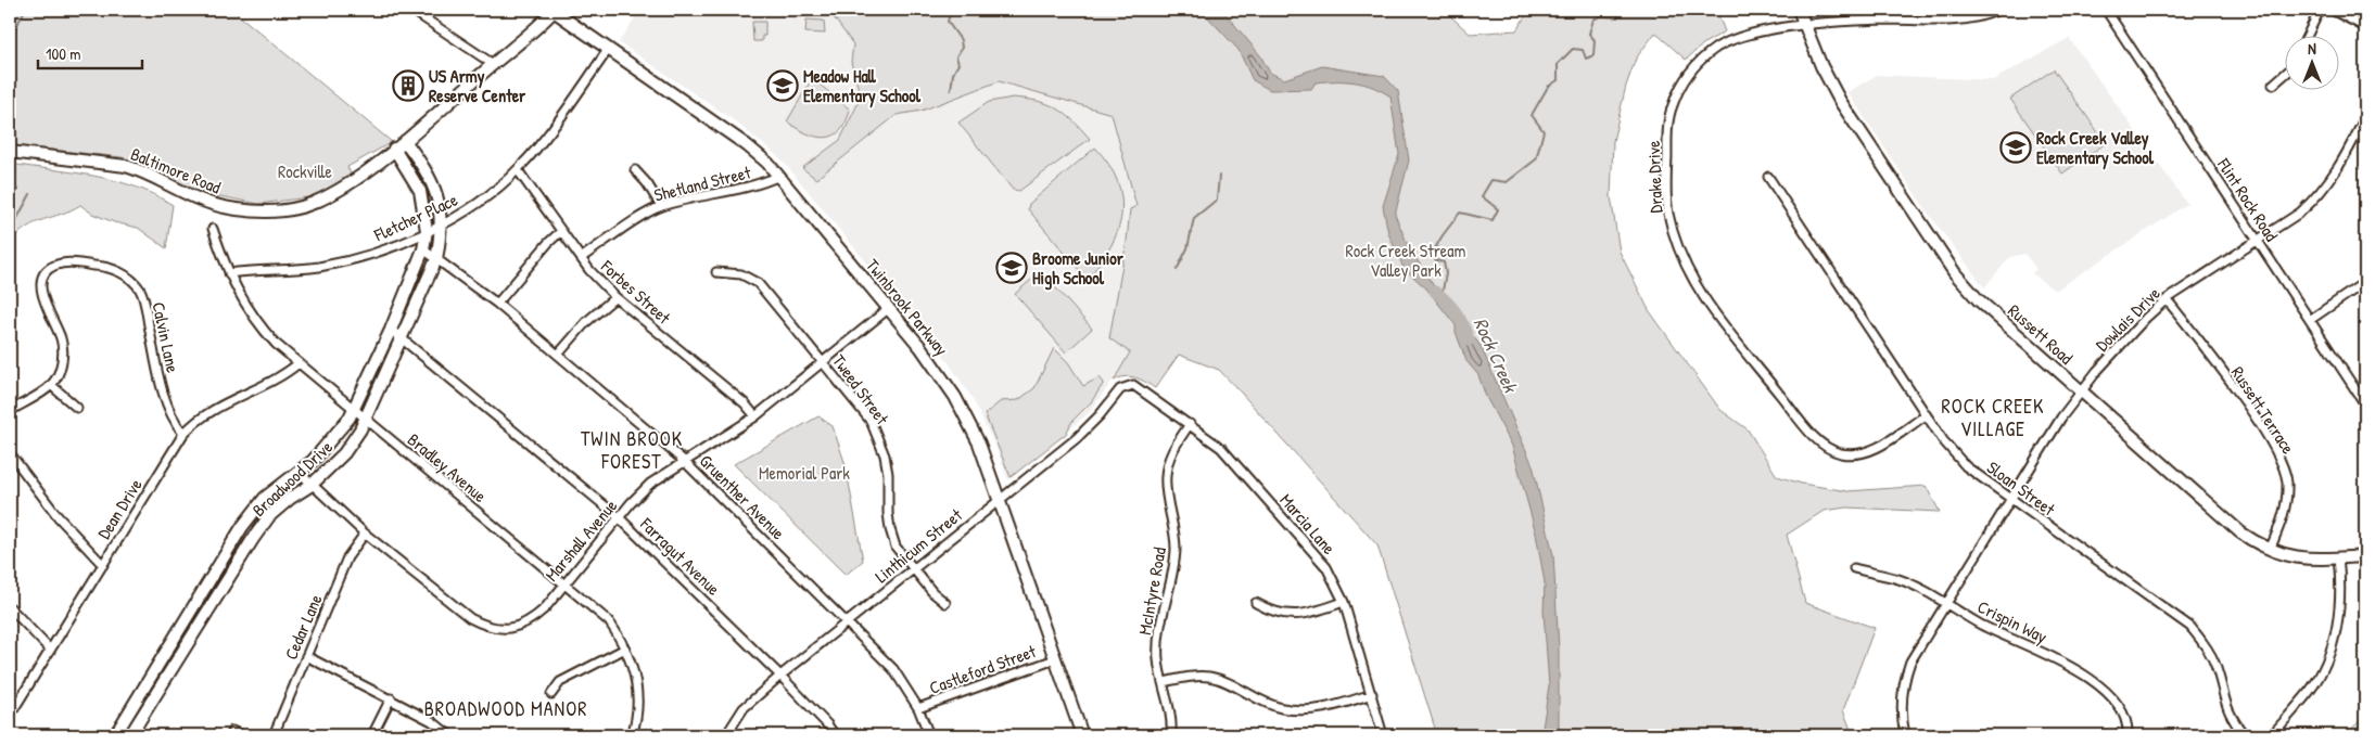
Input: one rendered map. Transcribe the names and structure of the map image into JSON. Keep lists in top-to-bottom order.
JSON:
{
  "streets": {
    "street": [
      "Baltimore Road",
      "Drake Drive",
      "Shetland Street",
      "Flint Rock Road",
      "Fletcher Place",
      "Forbes Street",
      "Twinbrook Parkway",
      "Dowlais Drive",
      "Russett Road",
      "Calvin Lane",
      "Tweed Street",
      "Russett Terrace",
      "Bradley Avenue",
      "Broadwood Drive",
      "Sloan Street",
      "Gruenther Avenue",
      "Dean Drive",
      "Marcia Lane",
      "Marshall Avenue",
      "Linthicum Street",
      "Farragut Avenue",
      "McIntyre Road",
      "Crispin Way",
      "Cedar Lane",
      "Castleford Street"
    ]
  },
  "crossings": [
    ["Baltimore Road", "Twinbrook Parkway"],
    ["Baltimore Road", "Broadwood Drive"],
    ["Drake Drive", "Russett Road"],
    ["Drake Drive", "Sloan Street"],
    ["Shetland Street", "Forbes Street"],
    ["Shetland Street", "Twinbrook Parkway"],
    ["Flint Rock Road", "Dowlais Drive"],
    ["Fletcher Place", "Forbes Street"],
    ["Fletcher Place", "Twinbrook Parkway"],
    ["Fletcher Place", "Bradley Avenue"],
    ["Fletcher Place", "Broadwood Drive"],
    ["Forbes Street", "Marshall Avenue"],
    ["Twinbrook Parkway", "Marshall Avenue"],
    ["Twinbrook Parkway", "Linthicum Street"],
    ["Twinbrook Parkway", "Castleford Street"],
    ["Dowlais Drive", "Russett Road"],
    ["Dowlais Drive", "Russett Terrace"],
    ["Dowlais Drive", "Sloan Street"],
    ["Dowlais Drive", "Crispin Way"],
    ["Russett Road", "Russett Terrace"],
    ["Calvin Lane", "Dean Drive"],
    ["Tweed Street", "Marshall Avenue"],
    ["Tweed Street", "Linthicum Street"],
    ["Bradley Avenue", "Broadwood Drive"],
    ["Bradley Avenue", "Dean Drive"],
    ["Bradley Avenue", "Marshall Avenue"],
    ["Broadwood Drive", "Gruenther Avenue"],
    ["Broadwood Drive", "Marshall Avenue"],
    ["Broadwood Drive", "Farragut Avenue"],
    ["Gruenther Avenue", "Marshall Avenue"],
    ["Gruenther Avenue", "Linthicum Street"],
    ["Gruenther Avenue", "Castleford Street"],
    ["Marcia Lane", "Linthicum Street"],
    ["Marcia Lane", "McIntyre Road"],
    ["Marshall Avenue", "Farragut Avenue"],
    ["Marshall Avenue", "Cedar Lane"],
    ["Linthicum Street", "Farragut Avenue"]
  ],
  "districts": ["ROCK CREEK VILLAGE", "TWIN BROOK FOREST", "BROADWOOD MANOR"],
  "water": ["Rock Creek"],
  "parks": ["Rockville", "Rock Creek Stream Valley Park", "Memorial Park"],
  "places": {
    "building": ["US Army Reserve Center"],
    "school or university": ["Meadow Hall Elementary School", "Rock Creek Valley Elementary School", "Broome Junior High School"]
  },
  "scale_bar": "100 m",
  "north": "top"
}
